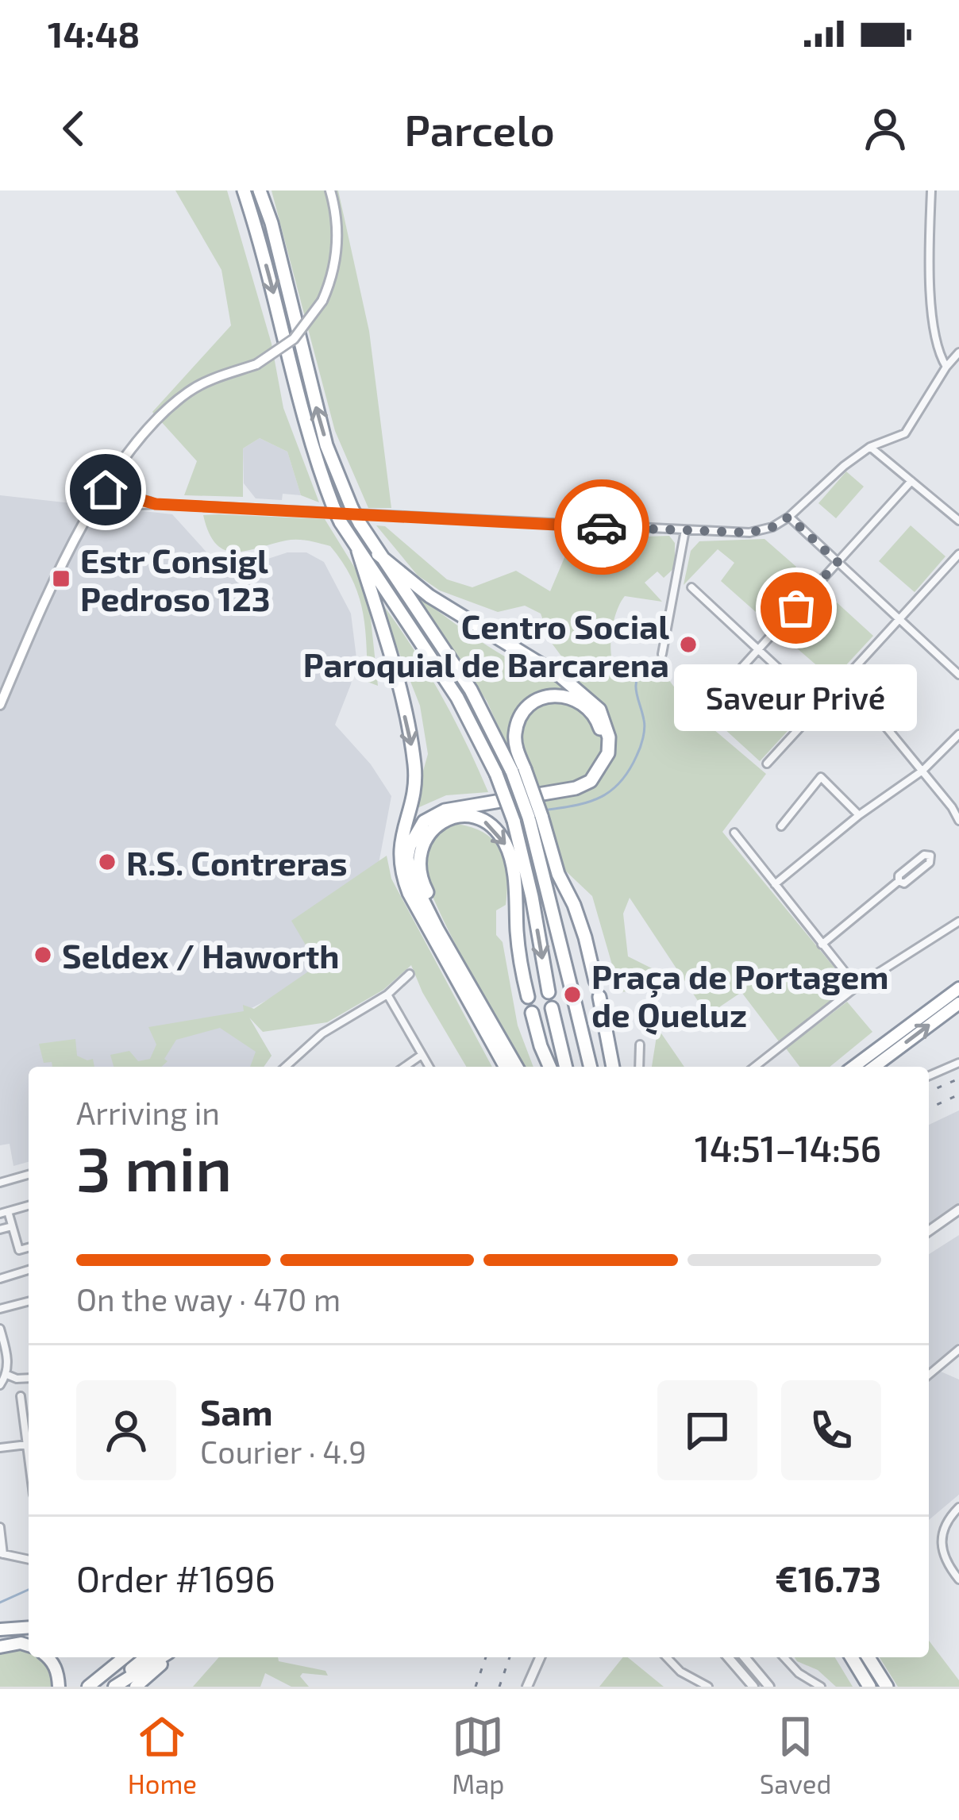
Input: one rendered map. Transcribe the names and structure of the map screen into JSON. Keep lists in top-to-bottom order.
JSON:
{
  "places": {
    "transit": ["Estr Consigl Pedroso 123"],
    "other": [
      "Saveur Privé",
      "Centro Social Paroquial de Barcarena",
      "R.S. Contreras",
      "Seldex / Haworth",
      "Praça de Portagem de Queluz"
    ]
  },
  "page": {
    "status": "14:48",
    "header": "Parcelo",
    "bubble": "Saveur Privé",
    "heading": ["3 min", "Arriving in", "14:51–14:56"],
    "panel": [
      "Sam",
      "Courier · 4.9",
      "Order #1696",
      "€16.73"
    ],
    "bar": "On the way · 470 m",
    "tabs": ["Home", "Map", "Saved"]
  }
}
